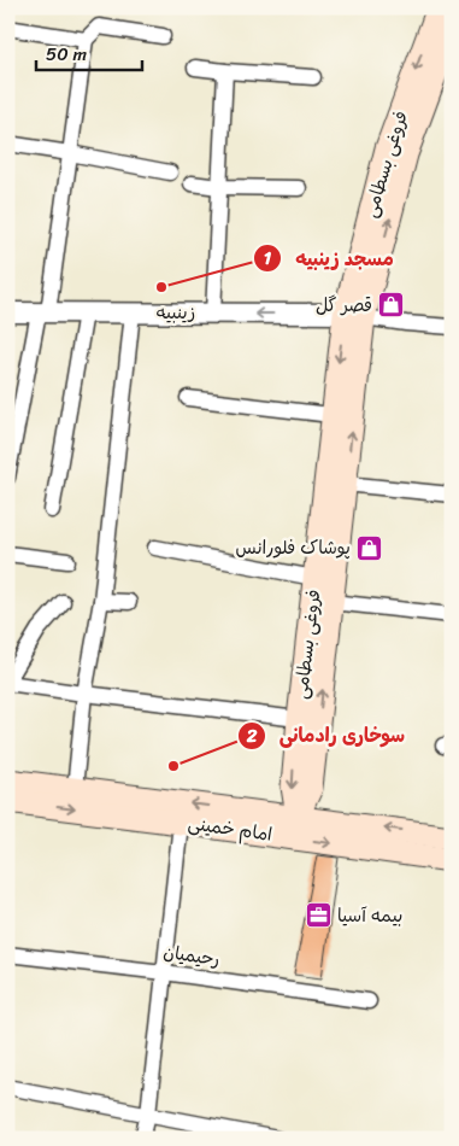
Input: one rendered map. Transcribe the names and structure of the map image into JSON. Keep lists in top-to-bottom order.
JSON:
{
  "streets": {
    "main road": ["فروغی بسطامی", "امام خمینی"],
    "street": ["زینبیه", "رحیمیان"]
  },
  "crossings": [
    ["فروغی بسطامی", "زینبیه"],
    ["فروغی بسطامی", "امام خمینی"]
  ],
  "places": {
    "other": ["مسجد زینبیه", "سوخاری رادمانی"],
    "shop": ["قصر گل", "پوشاک فلورانس"],
    "office": ["بیمه آسیا"]
  },
  "scale_bar": "50 m"
}
